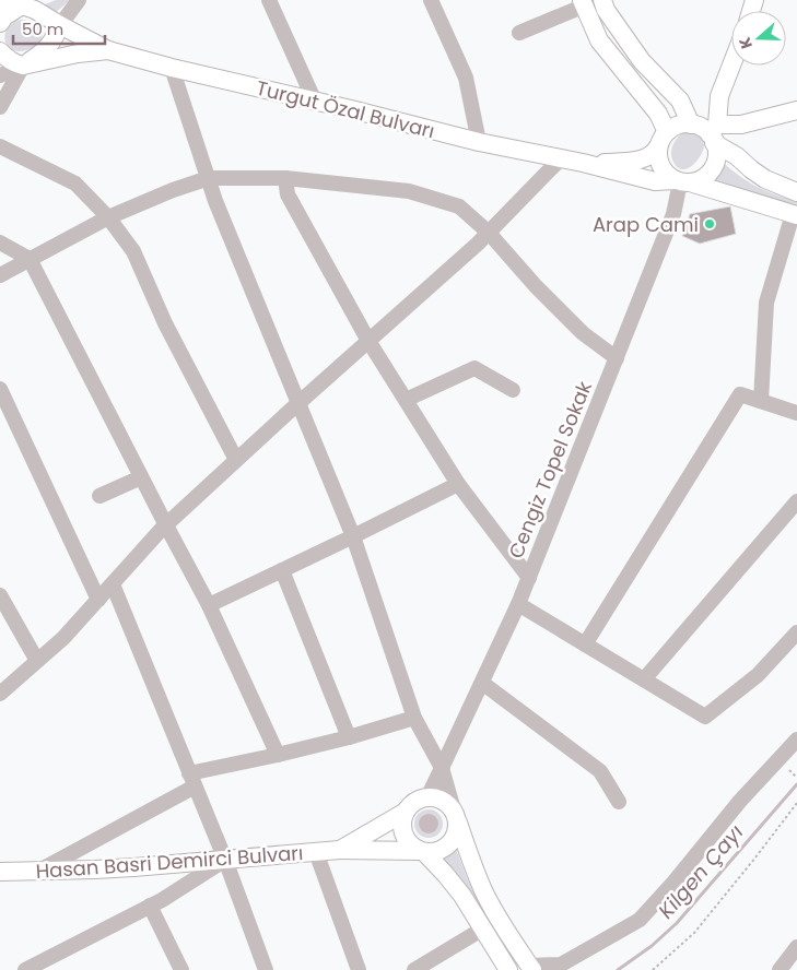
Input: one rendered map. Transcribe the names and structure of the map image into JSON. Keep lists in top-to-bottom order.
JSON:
{
  "streets": {
    "main road": ["Turgut Özal Bulvarı", "Hasan Basri Demirci Bulvarı"],
    "street": ["Cengiz Topel Sokak"]
  },
  "crossings": [
    ["Turgut Özal Bulvarı", "Cengiz Topel Sokak"],
    ["Cengiz Topel Sokak", "Hasan Basri Demirci Bulvarı"]
  ],
  "water": ["Kilgen Çayı"],
  "places": ["Arap Cami"],
  "scale_bar": "50 m",
  "north": "left"
}
